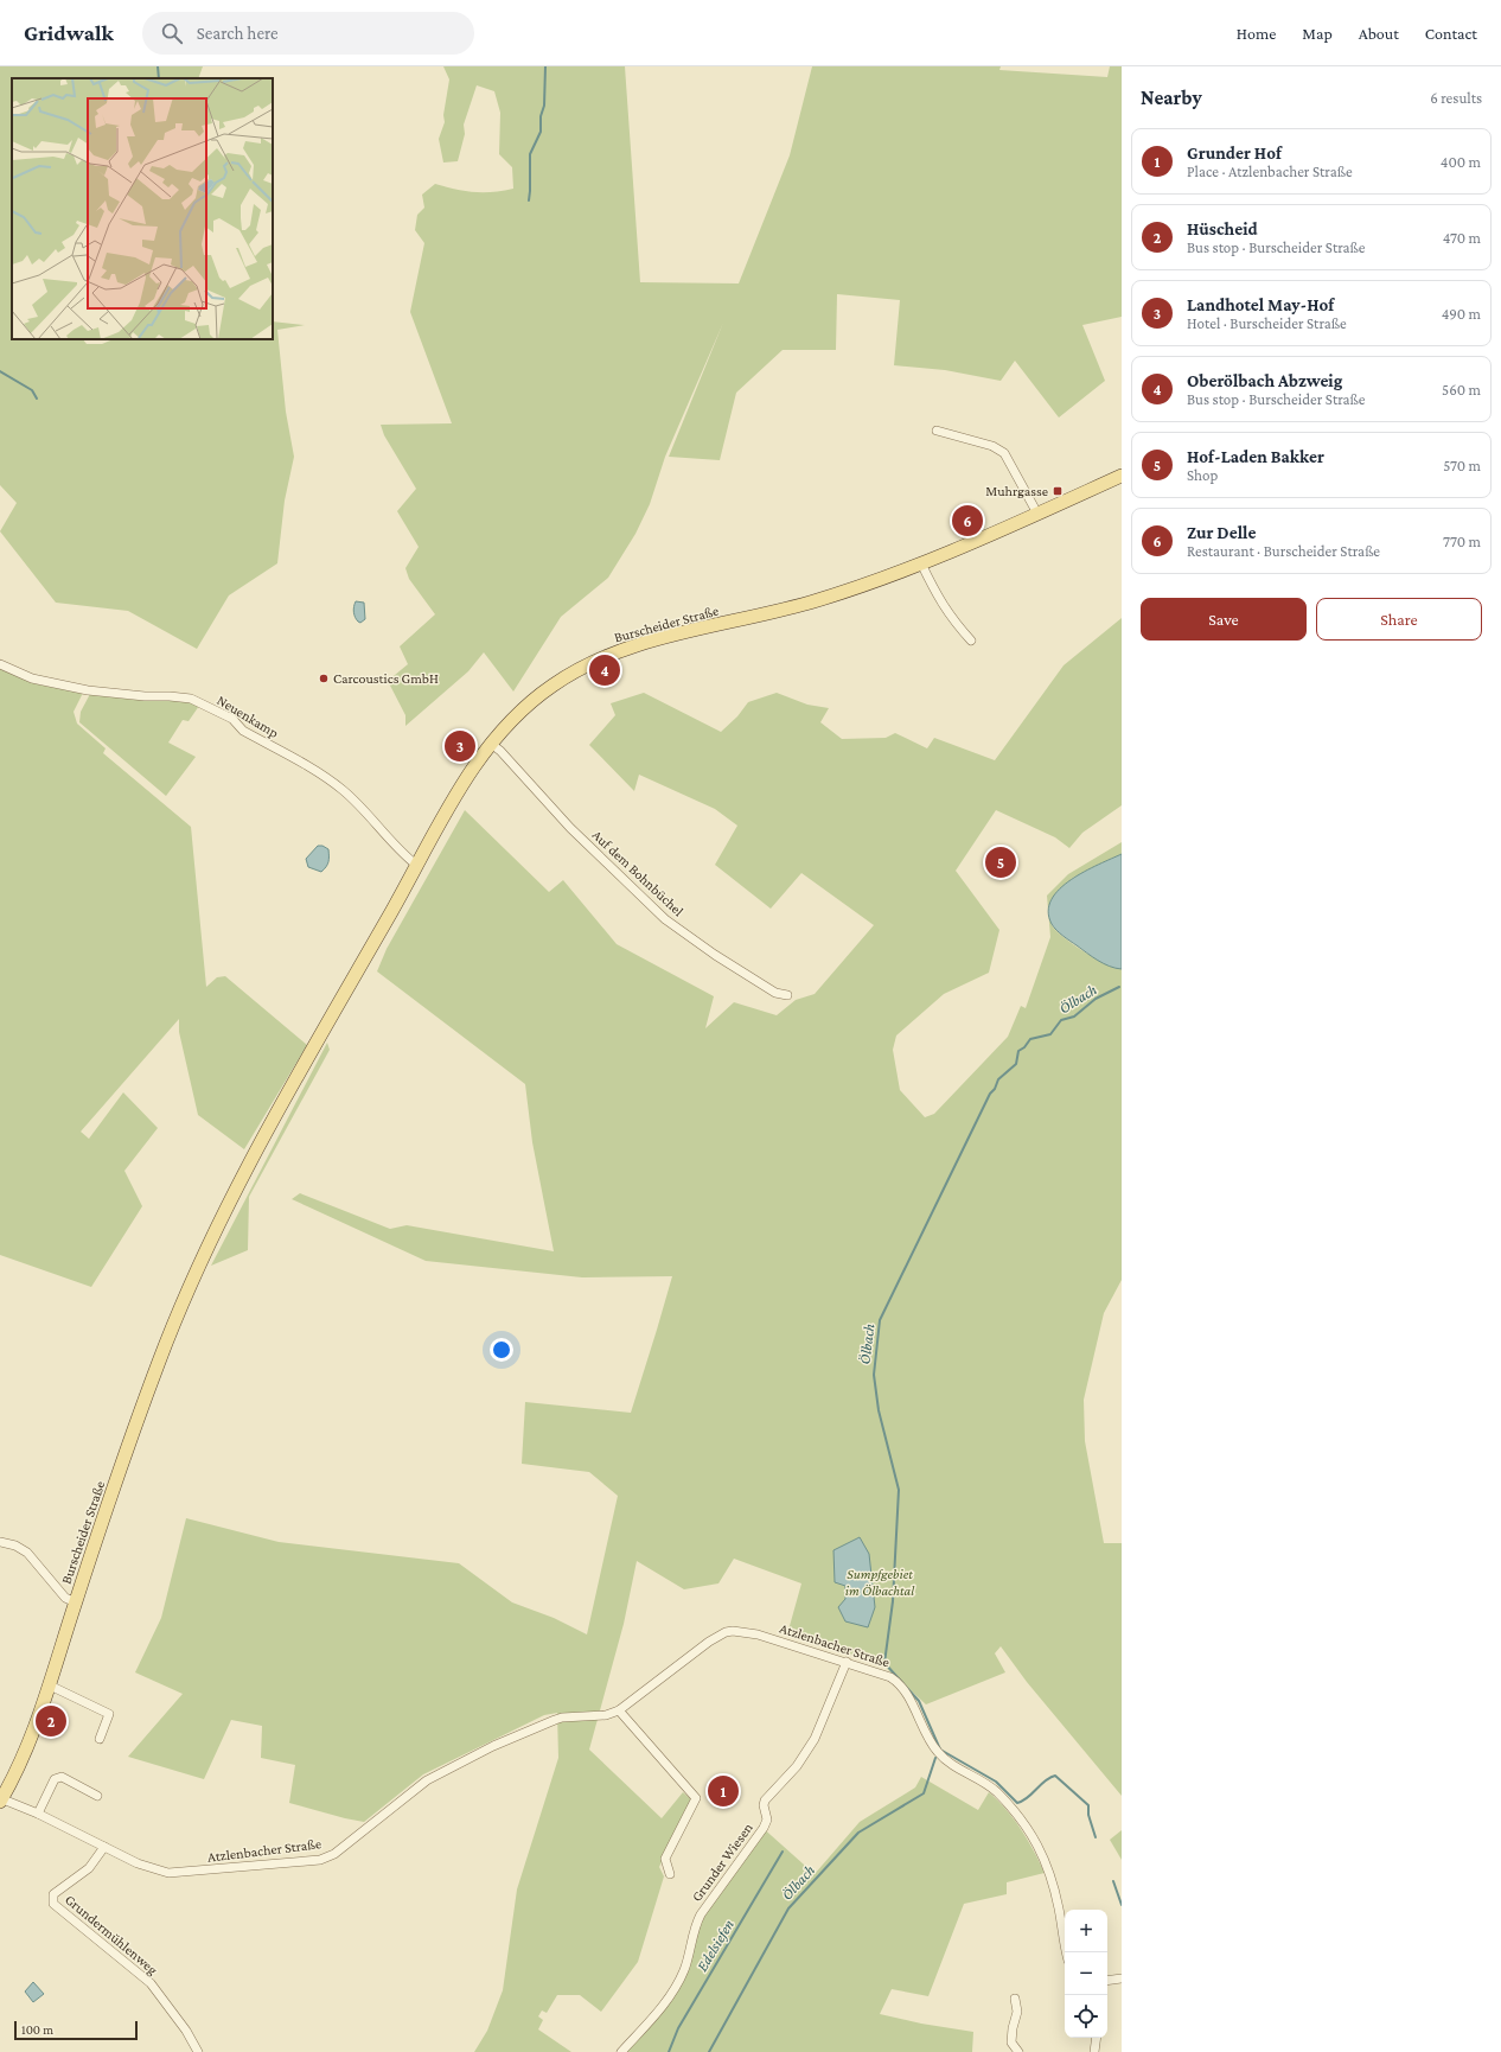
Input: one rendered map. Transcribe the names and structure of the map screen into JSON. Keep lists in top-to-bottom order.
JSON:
{
  "streets": {
    "main road": ["Burscheider Straße"],
    "street": [
      "Neuenkamp",
      "Auf dem Bohnbüchel",
      "Atzlenbacher Straße",
      "Grunder Wiesen",
      "Grundermühlenweg"
    ]
  },
  "crossings": [
    ["Burscheider Straße", "Neuenkamp"],
    ["Burscheider Straße", "Auf dem Bohnbüchel"],
    ["Burscheider Straße", "Atzlenbacher Straße"],
    ["Atzlenbacher Straße", "Grunder Wiesen"],
    ["Atzlenbacher Straße", "Grundermühlenweg"]
  ],
  "water": ["Ölbach", "Edelsiefen"],
  "parks": ["Sumpfgebiet im Ölbachtal"],
  "places": {
    "transit": ["Muhrgasse"],
    "other": ["Carcoustics GmbH"]
  },
  "scale_bar": "100 m",
  "page": {
    "header": "Gridwalk",
    "search": "Search here",
    "nav": [
      "Home",
      "Map",
      "About",
      "Contact"
    ],
    "heading": ["Nearby", "6 results"],
    "list": [
      {
        "mark": "1",
        "name": "Grunder Hof",
        "note": "Place · Atzlenbacher Straße",
        "value": "400 m"
      },
      {
        "mark": "2",
        "name": "Hüscheid",
        "note": "Bus stop · Burscheider Straße",
        "value": "470 m"
      },
      {
        "mark": "3",
        "name": "Landhotel May-Hof",
        "note": "Hotel · Burscheider Straße",
        "value": "490 m"
      },
      {
        "mark": "4",
        "name": "Oberölbach Abzweig",
        "note": "Bus stop · Burscheider Straße",
        "value": "560 m"
      },
      {
        "mark": "5",
        "name": "Hof-Laden Bakker",
        "note": "Shop",
        "value": "570 m"
      },
      {
        "mark": "6",
        "name": "Zur Delle",
        "note": "Restaurant · Burscheider Straße",
        "value": "770 m"
      }
    ],
    "pins": [
      "6",
      "4",
      "3",
      "5",
      "2",
      "1"
    ],
    "buttons": ["Save", "Share"],
    "map_buttons": ["+", "−"],
    "scale": "100 m"
  }
}
